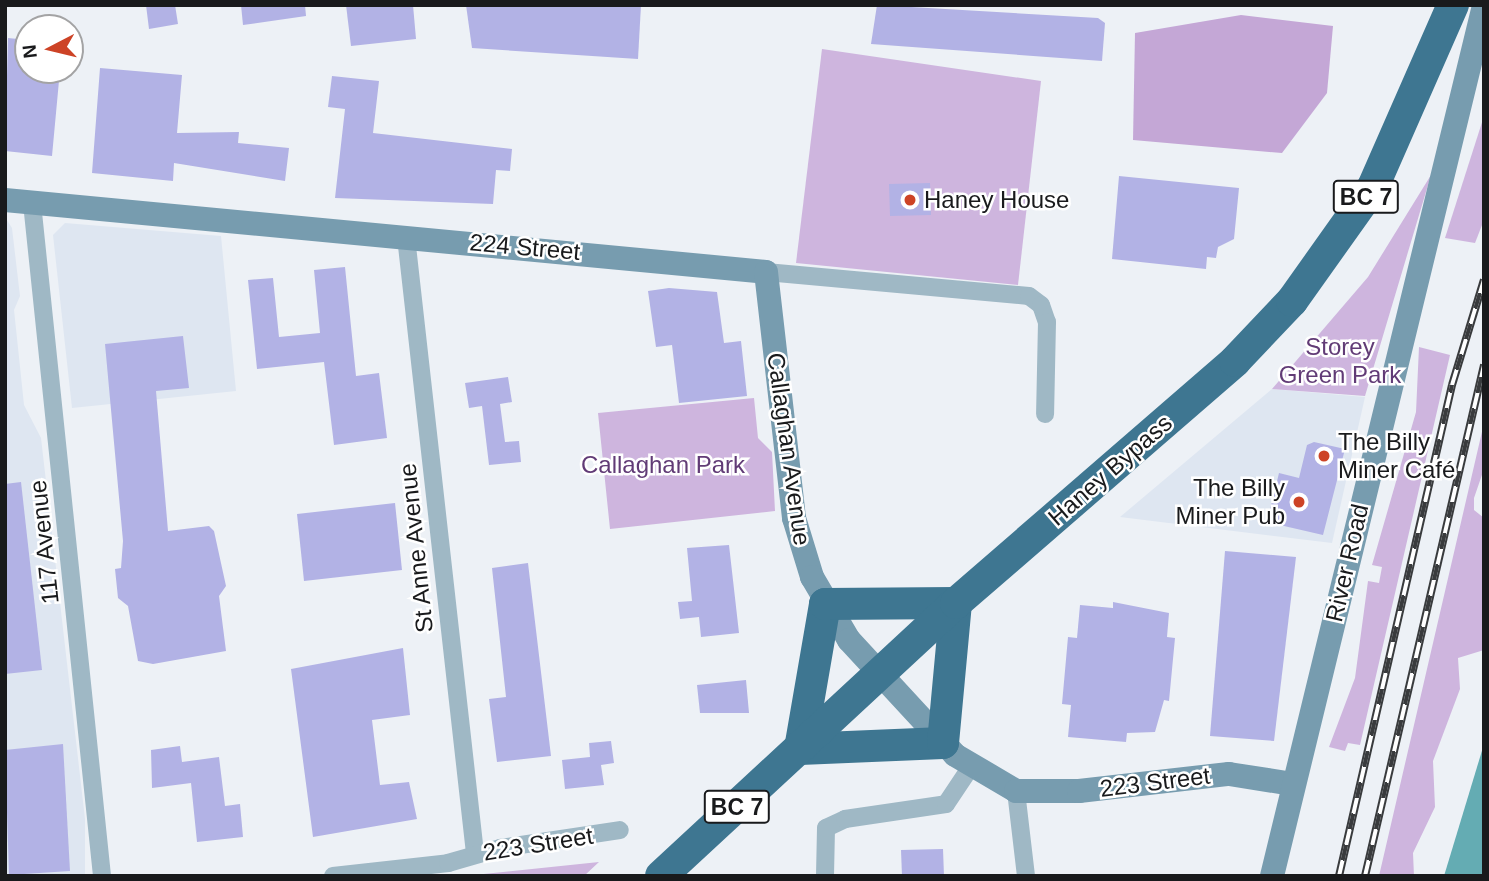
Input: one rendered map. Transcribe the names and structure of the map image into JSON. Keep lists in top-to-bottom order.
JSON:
{
  "streets": {
    "highway": ["BC 7", "Haney Bypass"],
    "street": [
      "224 Street",
      "Callaghan Avenue",
      "117 Avenue",
      "St Anne Avenue",
      "River Road",
      "223 Street"
    ]
  },
  "crossings": [
    ["224 Street", "Callaghan Avenue"],
    ["224 Street", "117 Avenue"],
    ["224 Street", "St Anne Avenue"],
    ["Callaghan Avenue", "Haney Bypass"],
    ["Callaghan Avenue", "223 Street"],
    ["St Anne Avenue", "223 Street"],
    ["River Road", "223 Street"]
  ],
  "parks": ["Storey Green Park", "Callaghan Park"],
  "places": ["Haney House", "The Billy Miner Café", "The Billy Miner Pub"],
  "north": "left"
}
